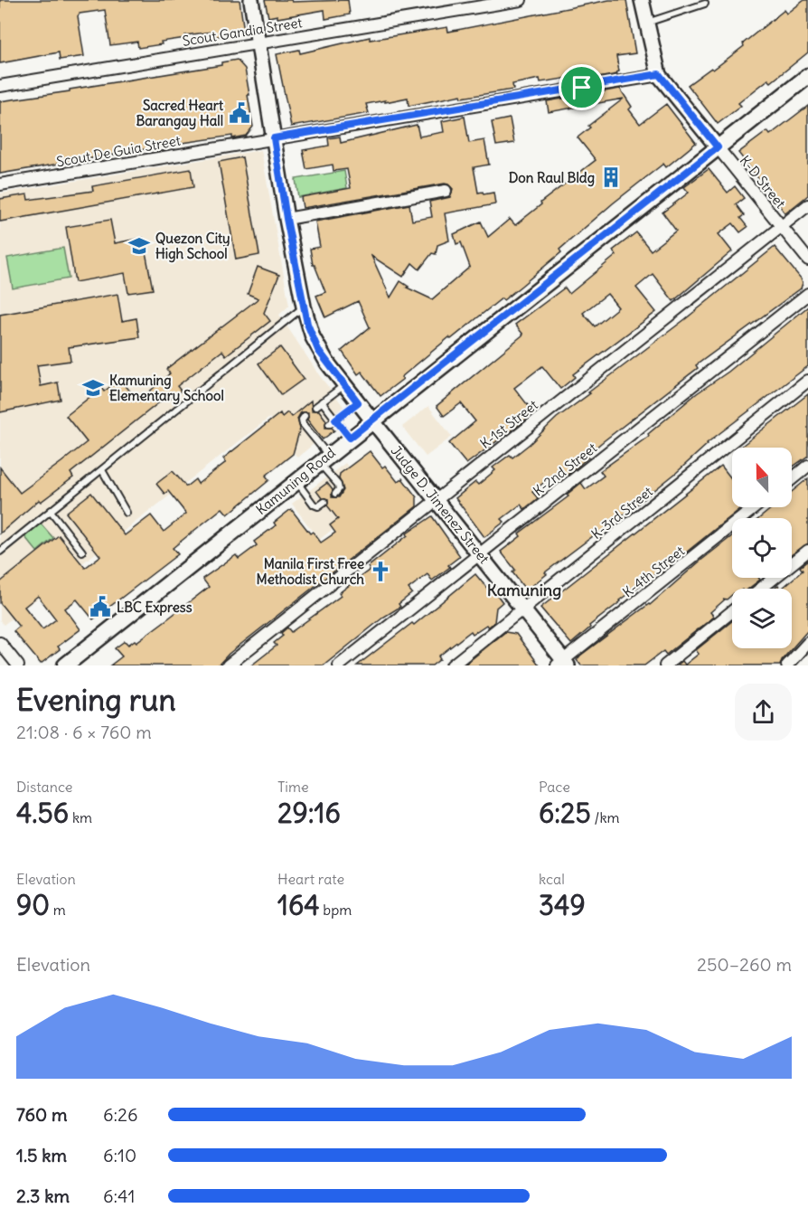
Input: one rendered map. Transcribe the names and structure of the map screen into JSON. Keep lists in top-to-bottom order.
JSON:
{
  "streets": {
    "main road": ["Kamuning Road"],
    "street": [
      "Scout Gandia Street",
      "Scout De Guia Street",
      "K-D Street",
      "K-1st Street",
      "K-2nd Street",
      "Judge D. Jimenez Street",
      "K-3rd Street",
      "K-4th Street"
    ]
  },
  "crossings": [
    ["Scout Gandia Street", "Judge D. Jimenez Street"],
    ["Scout De Guia Street", "Judge D. Jimenez Street"],
    ["K-D Street", "K-1st Street"],
    ["K-D Street", "Kamuning Road"],
    ["K-1st Street", "Judge D. Jimenez Street"],
    ["K-2nd Street", "Judge D. Jimenez Street"],
    ["Kamuning Road", "Judge D. Jimenez Street"],
    ["Judge D. Jimenez Street", "K-3rd Street"],
    ["Judge D. Jimenez Street", "K-4th Street"]
  ],
  "districts": ["Kamuning"],
  "places": {
    "public building": ["Sacred Heart Barangay Hall", "LBC Express"],
    "building": ["Don Raul Bldg"],
    "school or university": ["Quezon City High School", "Kamuning Elementary School"],
    "church": ["Manila First Free Methodist Church"]
  },
  "north": "top",
  "page": {
    "heading": ["Evening run", "21:08 · 6 × 760 m"],
    "stats": [
      ["Distance", "4.56 km"],
      ["Time", "29:16"],
      ["Pace", "6:25 /km"],
      ["Elevation", "90 m"],
      ["Heart rate", "164 bpm"],
      ["kcal", "349"]
    ],
    "chart": ["Elevation", "250–260 m"],
    "list": [
      {
        "name": "760 m",
        "note": "6:26"
      },
      {
        "name": "1.5 km",
        "note": "6:10"
      },
      {
        "name": "2.3 km",
        "note": "6:41"
      }
    ]
  }
}
